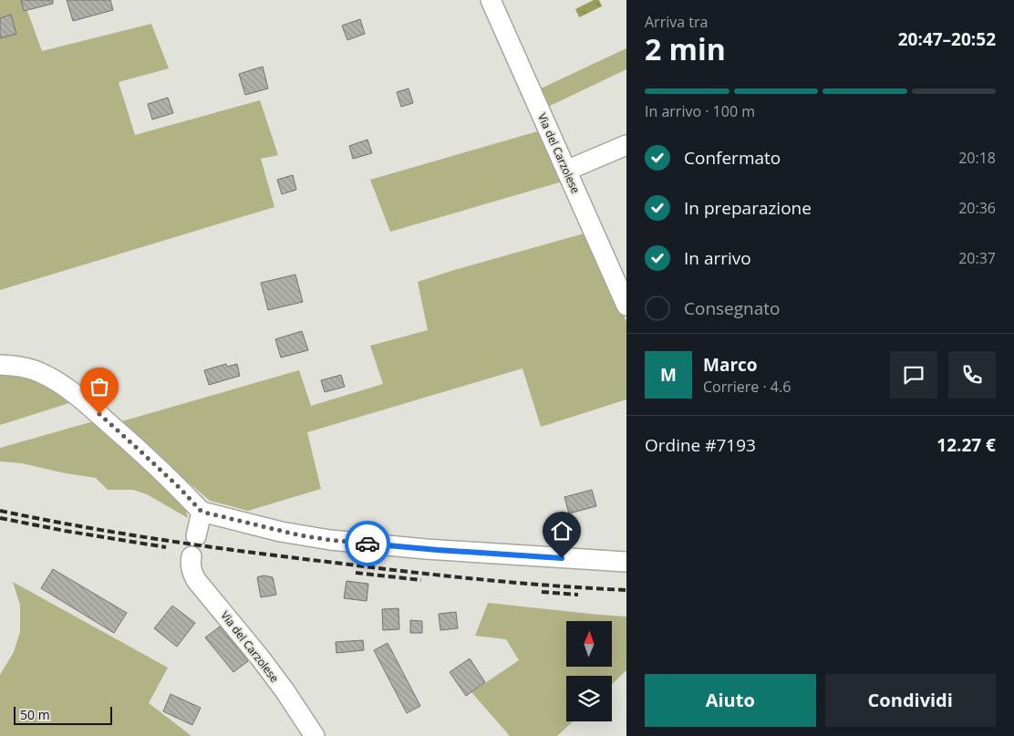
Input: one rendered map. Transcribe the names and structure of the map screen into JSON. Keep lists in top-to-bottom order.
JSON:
{
  "streets": {
    "street": ["Via del Carzolese"]
  },
  "scale_bar": "50 m",
  "north": "top",
  "page": {
    "heading": ["2 min", "Arriva tra", "20:47–20:52"],
    "panel": [
      "Marco",
      "Corriere · 4.6",
      "Ordine #7193",
      "12.27 €"
    ],
    "bar": "In arrivo · 100 m",
    "list": [
      ["Confermato", "20:18"],
      ["In preparazione", "20:36"],
      ["In arrivo", "20:37"],
      "Consegnato"
    ],
    "round": "M",
    "buttons": ["Aiuto", "Condividi"],
    "scale": "50 m"
  }
}
